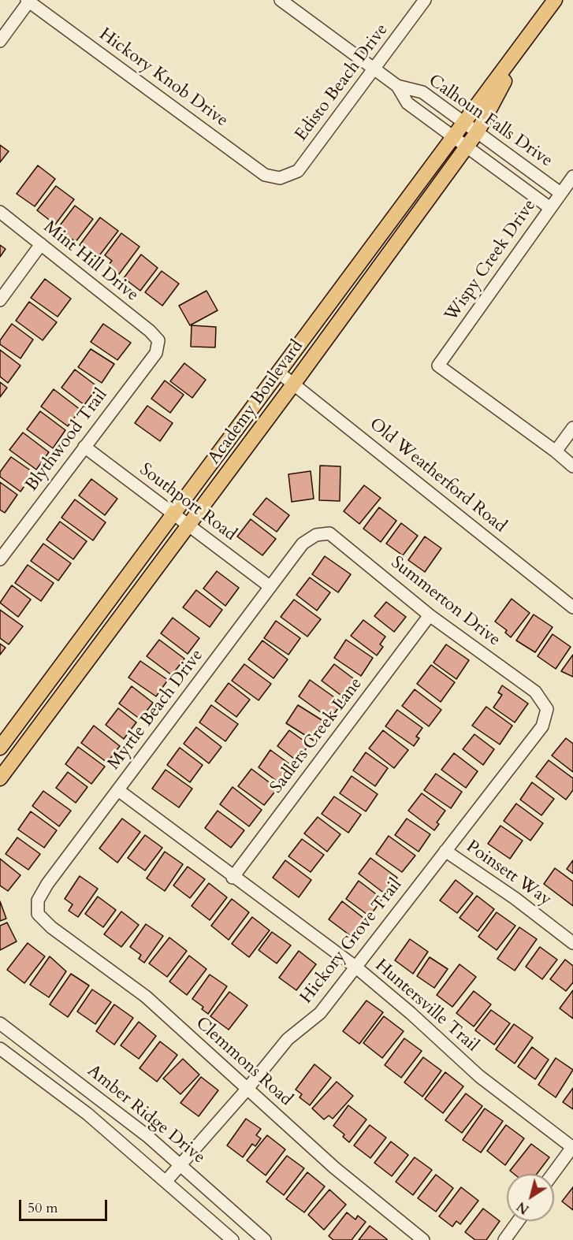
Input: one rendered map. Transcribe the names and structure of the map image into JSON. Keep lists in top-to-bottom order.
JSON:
{
  "streets": {
    "main road": ["Academy Boulevard"],
    "street": [
      "Hickory Knob Drive",
      "Edisto Beach Drive",
      "Calhoun Falls Drive",
      "Wispy Creek Drive",
      "Mint Hill Drive",
      "Blythwood Trail",
      "Old Weatherford Road",
      "Southport Road",
      "Summerton Drive",
      "Myrtle Beach Drive",
      "Sadlers Creek Lane",
      "Poinsett Way",
      "Hickory Grove Trail",
      "Huntersville Trail",
      "Clemmons Road",
      "Amber Ridge Drive"
    ]
  },
  "crossings": [
    ["Hickory Knob Drive", "Edisto Beach Drive"],
    ["Edisto Beach Drive", "Calhoun Falls Drive"],
    ["Calhoun Falls Drive", "Wispy Creek Drive"],
    ["Calhoun Falls Drive", "Academy Boulevard"],
    ["Mint Hill Drive", "Blythwood Trail"],
    ["Academy Boulevard", "Old Weatherford Road"],
    ["Academy Boulevard", "Southport Road"],
    ["Blythwood Trail", "Southport Road"],
    ["Southport Road", "Myrtle Beach Drive"],
    ["Summerton Drive", "Myrtle Beach Drive"],
    ["Summerton Drive", "Sadlers Creek Lane"],
    ["Summerton Drive", "Hickory Grove Trail"],
    ["Myrtle Beach Drive", "Huntersville Trail"],
    ["Myrtle Beach Drive", "Clemmons Road"],
    ["Sadlers Creek Lane", "Huntersville Trail"],
    ["Poinsett Way", "Hickory Grove Trail"],
    ["Hickory Grove Trail", "Huntersville Trail"],
    ["Hickory Grove Trail", "Clemmons Road"],
    ["Hickory Grove Trail", "Amber Ridge Drive"]
  ],
  "scale_bar": "50 m",
  "north": "bottom left"
}
